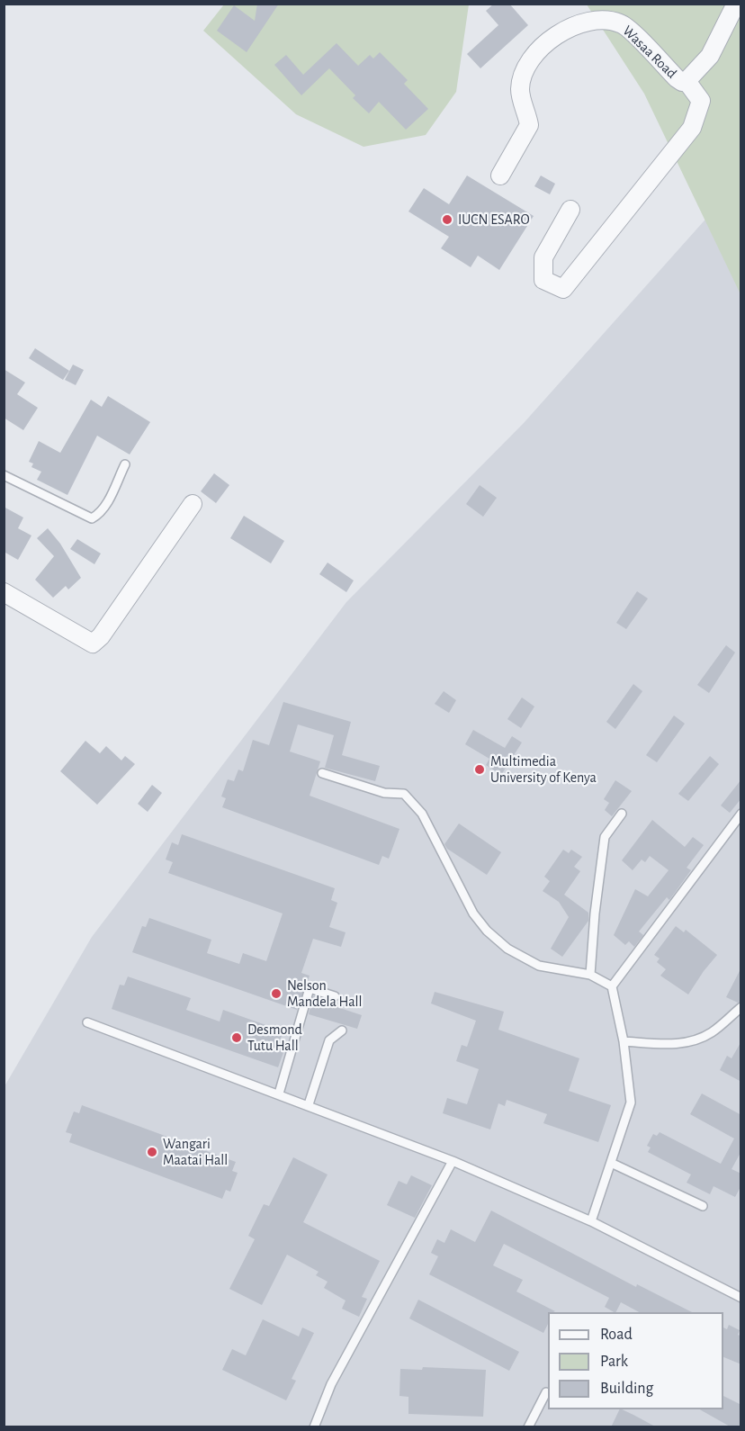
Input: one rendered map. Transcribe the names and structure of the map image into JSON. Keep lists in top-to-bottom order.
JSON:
{
  "streets": {
    "street": ["Wasaa Road"]
  },
  "places": [
    "IUCN ESARO",
    "Multimedia University of Kenya",
    "Nelson Mandela Hall",
    "Desmond Tutu Hall",
    "Wangari Maatai Hall"
  ],
  "legend": ["Road", "Park", "Building"]
}
